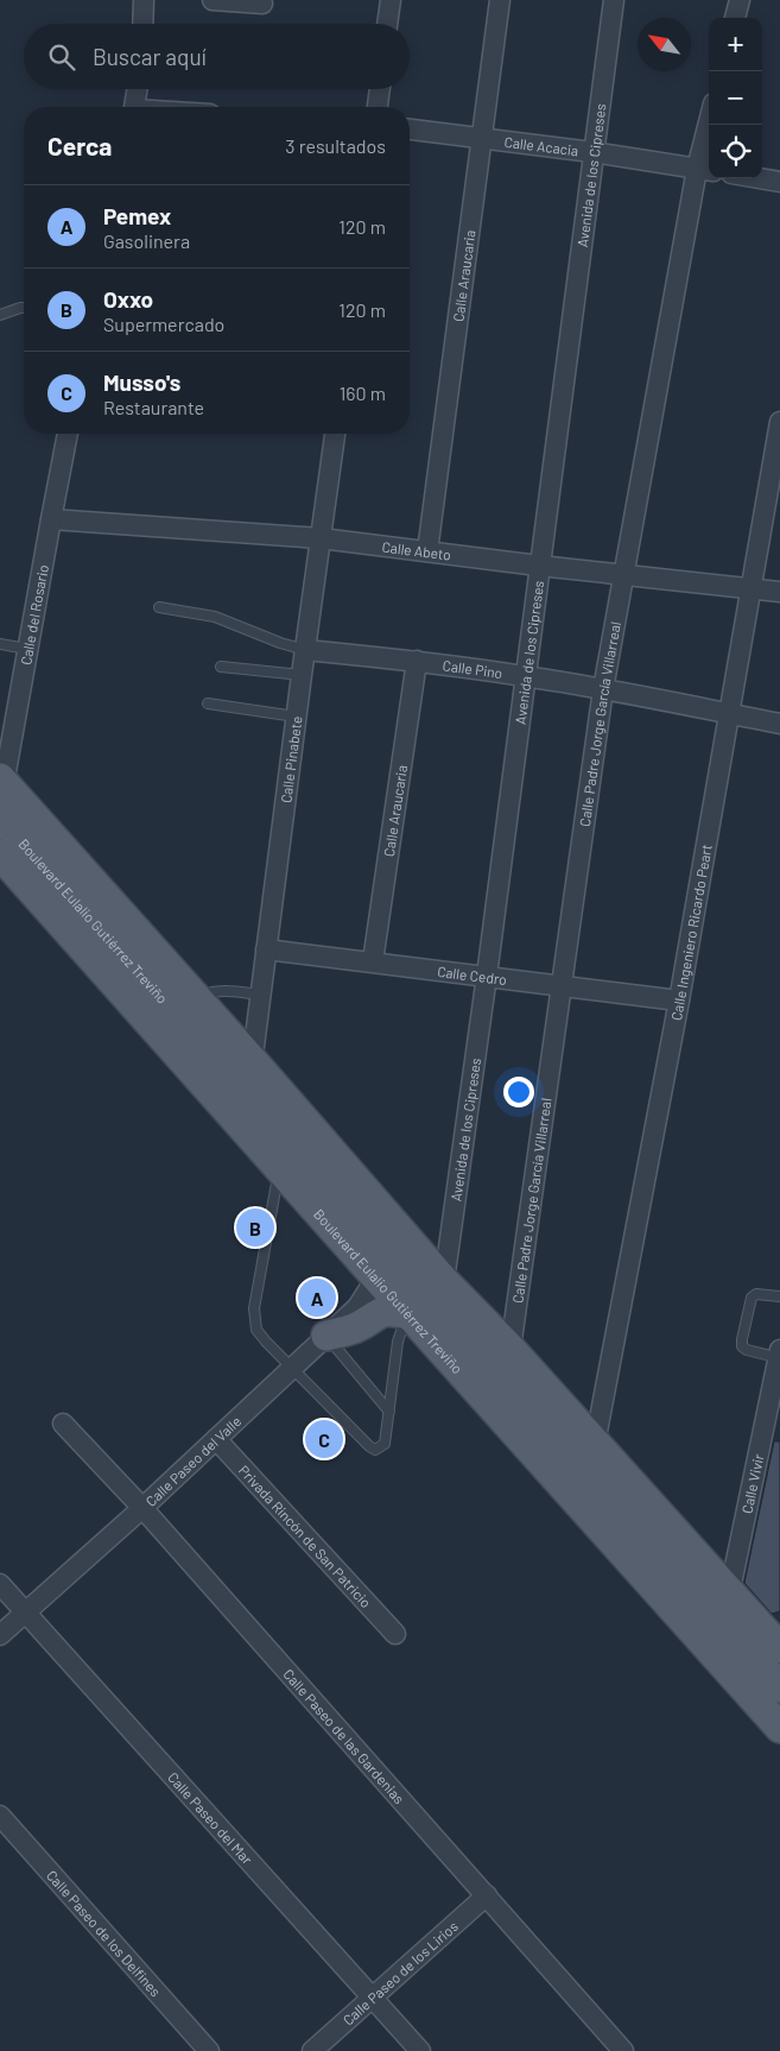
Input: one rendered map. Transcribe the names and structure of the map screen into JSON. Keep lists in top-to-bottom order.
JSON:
{
  "streets": {
    "main road": ["Boulevard Eulalio Gutiérrez Treviño"],
    "street": [
      "Calle Acacia",
      "Avenida de los Cipreses",
      "Calle Araucaria",
      "Calle Abeto",
      "Calle del Rosario",
      "Calle Pino",
      "Calle Padre Jorge García Villarreal",
      "Calle Pinabete",
      "Calle Ingeniero Ricardo Peart",
      "Calle Cedro",
      "Calle Paseo del Valle",
      "Calle Vivir",
      "Privada Rincón de San Patricio",
      "Calle Paseo de las Gardenias",
      "Calle Paseo del Mar",
      "Calle Paseo de los Delfines",
      "Calle Paseo de los Lirios"
    ]
  },
  "crossings": [
    ["Calle Acacia", "Avenida de los Cipreses"],
    ["Calle Acacia", "Calle Araucaria"],
    ["Calle Acacia", "Calle Padre Jorge García Villarreal"],
    ["Avenida de los Cipreses", "Calle Abeto"],
    ["Avenida de los Cipreses", "Calle Pino"],
    ["Avenida de los Cipreses", "Boulevard Eulalio Gutiérrez Treviño"],
    ["Avenida de los Cipreses", "Calle Cedro"],
    ["Calle Araucaria", "Calle Abeto"],
    ["Calle Araucaria", "Calle Pino"],
    ["Calle Araucaria", "Calle Cedro"],
    ["Calle Abeto", "Calle del Rosario"],
    ["Calle Abeto", "Calle Padre Jorge García Villarreal"],
    ["Calle Abeto", "Calle Pinabete"],
    ["Calle Abeto", "Calle Ingeniero Ricardo Peart"],
    ["Calle del Rosario", "Boulevard Eulalio Gutiérrez Treviño"],
    ["Calle Pino", "Calle Padre Jorge García Villarreal"],
    ["Calle Pino", "Calle Pinabete"],
    ["Calle Pino", "Calle Ingeniero Ricardo Peart"],
    ["Calle Padre Jorge García Villarreal", "Boulevard Eulalio Gutiérrez Treviño"],
    ["Calle Padre Jorge García Villarreal", "Calle Cedro"],
    ["Calle Pinabete", "Boulevard Eulalio Gutiérrez Treviño"],
    ["Calle Pinabete", "Calle Cedro"],
    ["Boulevard Eulalio Gutiérrez Treviño", "Calle Ingeniero Ricardo Peart"],
    ["Boulevard Eulalio Gutiérrez Treviño", "Calle Paseo del Valle"],
    ["Boulevard Eulalio Gutiérrez Treviño", "Calle Vivir"],
    ["Calle Ingeniero Ricardo Peart", "Calle Cedro"],
    ["Calle Paseo del Valle", "Privada Rincón de San Patricio"],
    ["Calle Paseo del Valle", "Calle Paseo de las Gardenias"],
    ["Calle Paseo del Valle", "Calle Paseo del Mar"],
    ["Calle Paseo de las Gardenias", "Calle Paseo de los Lirios"],
    ["Calle Paseo del Mar", "Calle Paseo de los Lirios"]
  ],
  "north": "top left",
  "page": {
    "map_buttons": ["+", "−"],
    "search": "Buscar aquí",
    "heading": ["Cerca", "3 resultados"],
    "list": [
      {
        "mark": "A",
        "name": "Pemex",
        "note": "Gasolinera",
        "value": "120 m"
      },
      {
        "mark": "B",
        "name": "Oxxo",
        "note": "Supermercado",
        "value": "120 m"
      },
      {
        "mark": "C",
        "name": "Musso's",
        "note": "Restaurante",
        "value": "160 m"
      }
    ],
    "pins": ["B", "A", "C"]
  }
}
